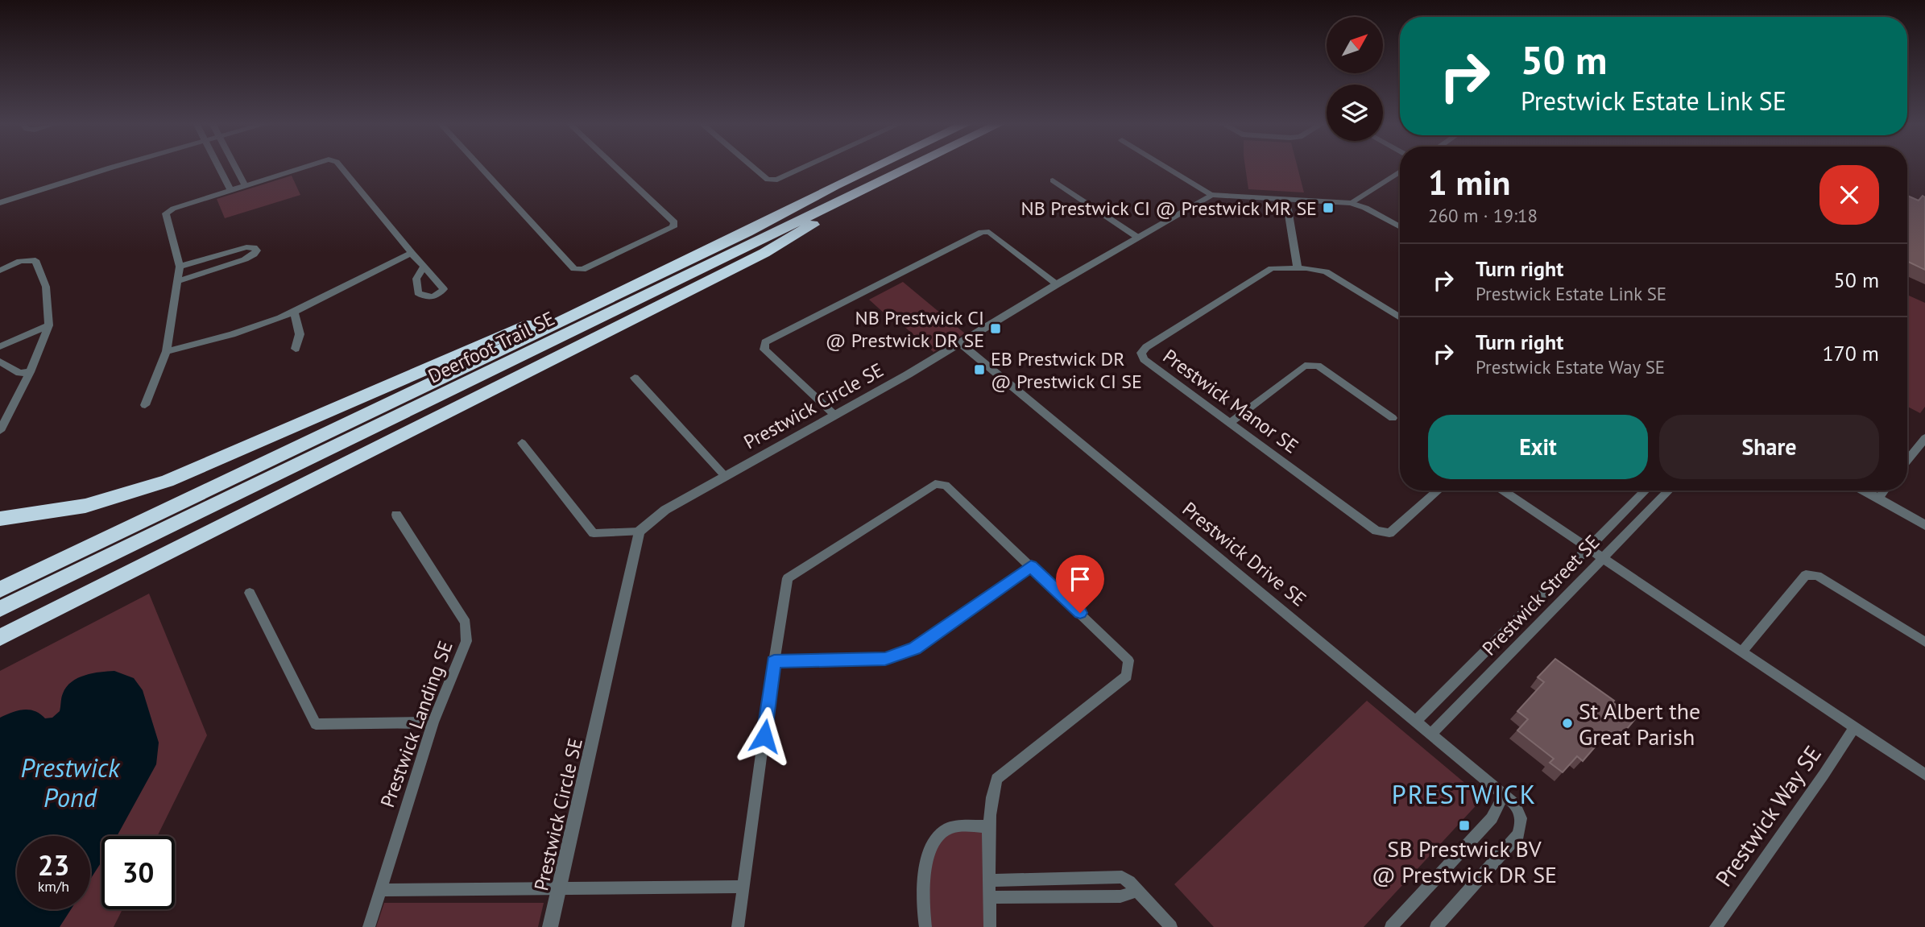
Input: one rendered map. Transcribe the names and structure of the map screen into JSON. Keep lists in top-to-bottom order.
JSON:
{
  "streets": {
    "highway": ["Deerfoot Trail SE"],
    "street": [
      "Prestwick Manor SE",
      "Prestwick Circle SE",
      "Prestwick Drive SE",
      "Prestwick Street SE",
      "Prestwick Landing SE",
      "Prestwick Way SE"
    ]
  },
  "crossings": [
    ["Prestwick Circle SE", "Prestwick Drive SE"],
    ["Prestwick Drive SE", "Prestwick Street SE"]
  ],
  "districts": ["PRESTWICK"],
  "water": ["Prestwick Pond"],
  "places": {
    "transit": [
      "NB Prestwick CI @ Prestwick MR SE",
      "NB Prestwick CI @ Prestwick DR SE",
      "EB Prestwick DR @ Prestwick CI SE",
      "SB Prestwick BV @ Prestwick DR SE"
    ],
    "other": ["St Albert the Great Parish"]
  },
  "north": "top right",
  "page": {
    "turn": ["50 m", "Prestwick Estate Link SE"],
    "heading": ["1 min", "260 m · 19:18"],
    "list": [
      {
        "name": "Turn right",
        "note": "Prestwick Estate Link SE",
        "value": "50 m"
      },
      {
        "name": "Turn right",
        "note": "Prestwick Estate Way SE",
        "value": "170 m"
      }
    ],
    "buttons": ["Exit", "Share"],
    "speed": "23 km/h",
    "limit": "30"
  }
}
